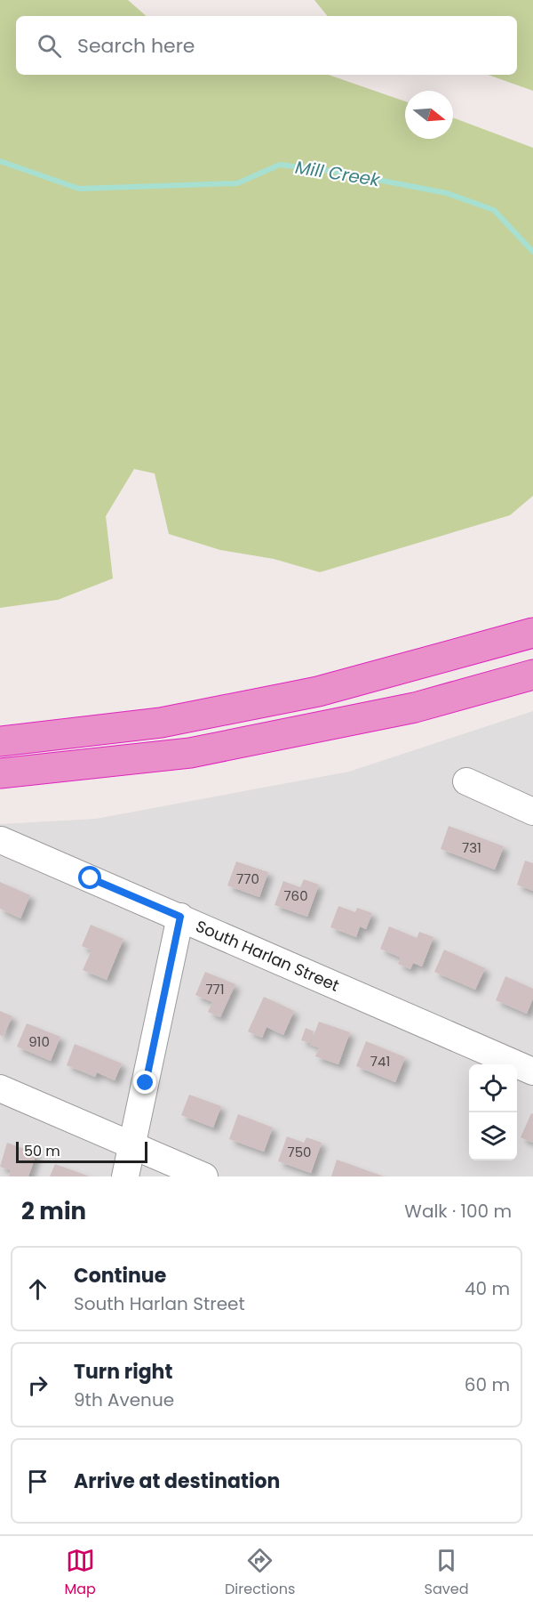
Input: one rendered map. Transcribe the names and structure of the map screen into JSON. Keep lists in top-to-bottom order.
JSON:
{
  "streets": {
    "street": ["South Harlan Street"]
  },
  "water": ["Mill Creek"],
  "house_numbers": [
    "731",
    "770",
    "760",
    "771",
    "910",
    "741",
    "750"
  ],
  "scale_bar": "50 m",
  "north": "right",
  "page": {
    "search": "Search here",
    "scale": "50 m",
    "heading": ["2 min", "Walk · 100 m"],
    "list": [
      ["Continue", "South Harlan Street", "40 m"],
      ["Turn right", "9th Avenue", "60 m"],
      "Arrive at destination"
    ],
    "nav": ["Map", "Directions", "Saved"]
  }
}
